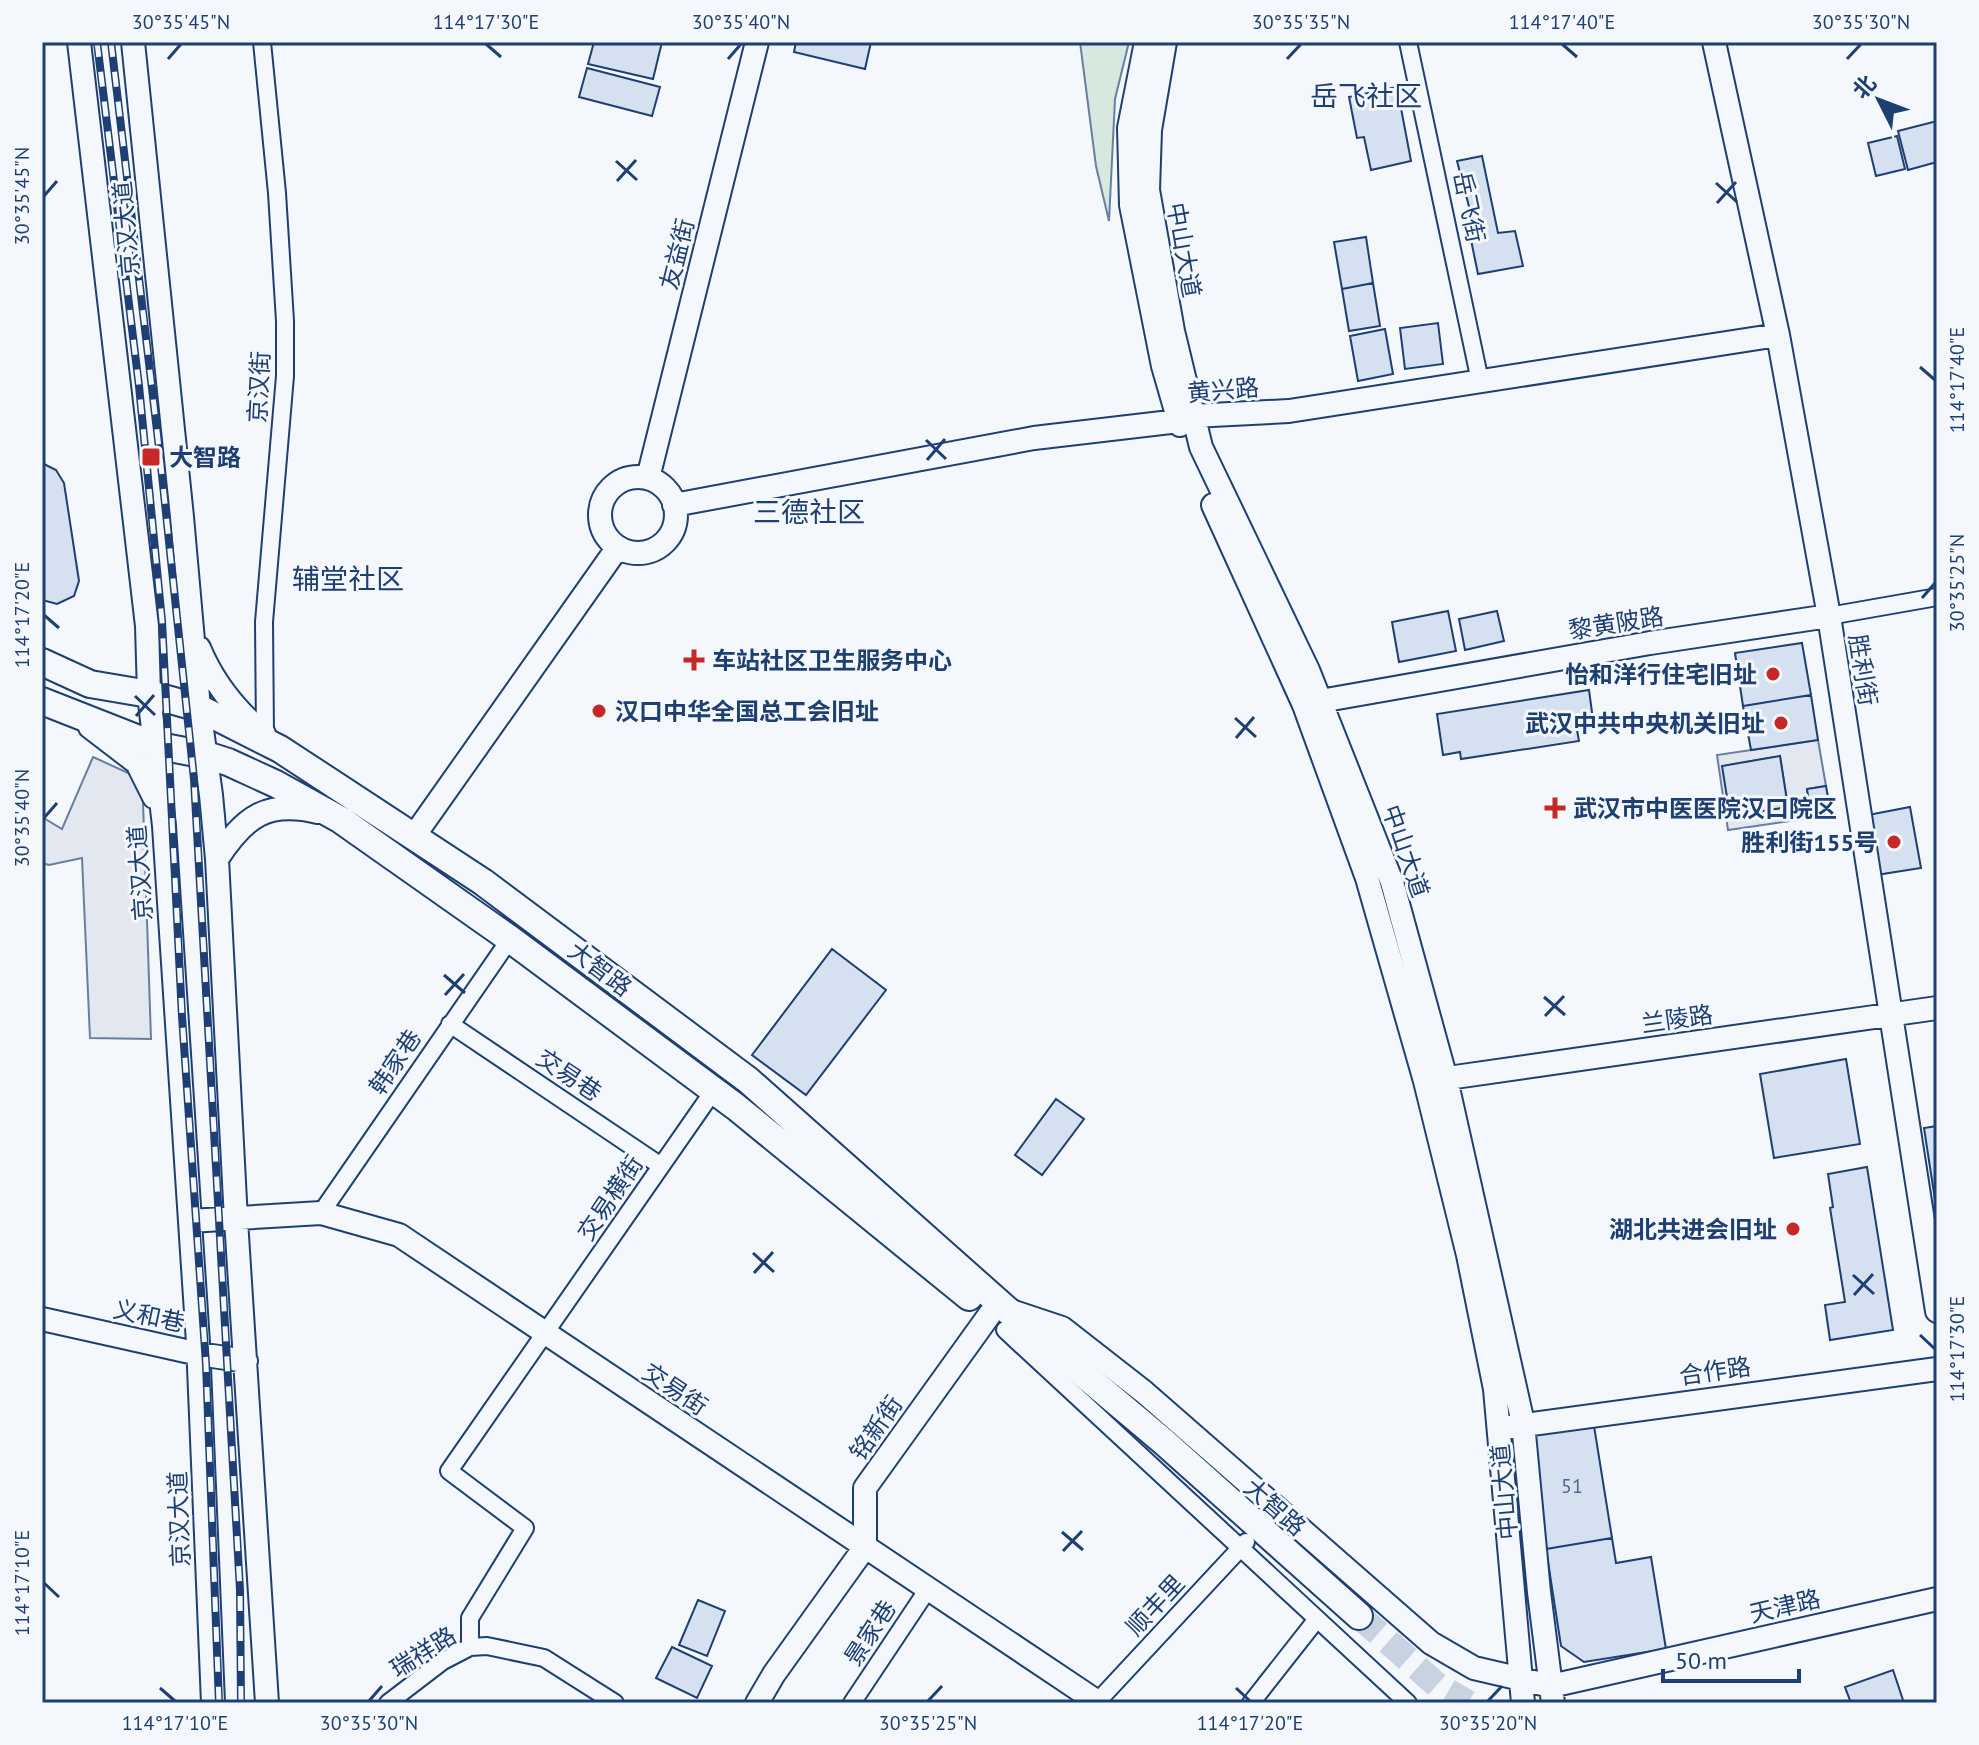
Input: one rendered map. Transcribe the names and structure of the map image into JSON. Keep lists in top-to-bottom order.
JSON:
{
  "streets": {
    "main road": ["大智路"],
    "street": [
      "岳飞街",
      "京汉大道",
      "中山大道",
      "友益街",
      "京汉街",
      "黄兴路",
      "黎黄陂路",
      "胜利街",
      "兰陵路",
      "韩家巷",
      "交易巷",
      "交易横街",
      "义和巷",
      "合作路",
      "交易街",
      "铭新街",
      "顺丰里",
      "天津路",
      "景家巷",
      "瑞祥路"
    ]
  },
  "crossings": [
    ["岳飞街", "黄兴路"],
    ["京汉大道", "大智路"],
    ["京汉大道", "义和巷"],
    ["京汉大道", "交易街"],
    ["中山大道", "黄兴路"],
    ["中山大道", "黎黄陂路"],
    ["中山大道", "大智路"],
    ["中山大道", "兰陵路"],
    ["中山大道", "合作路"],
    ["中山大道", "天津路"],
    ["友益街", "黄兴路"],
    ["黄兴路", "胜利街"],
    ["黎黄陂路", "胜利街"],
    ["胜利街", "兰陵路"],
    ["大智路", "韩家巷"],
    ["大智路", "交易横街"],
    ["大智路", "铭新街"],
    ["大智路", "顺丰里"],
    ["大智路", "天津路"],
    ["韩家巷", "交易巷"],
    ["韩家巷", "交易街"],
    ["交易巷", "交易横街"],
    ["交易横街", "交易街"],
    ["交易横街", "瑞祥路"],
    ["交易街", "铭新街"],
    ["交易街", "顺丰里"],
    ["交易街", "景家巷"]
  ],
  "districts": ["岳飞社区", "三德社区", "辅堂社区"],
  "places": {
    "transit": ["大智路"],
    "health": ["车站社区卫生服务中心", "武汉市中医医院汉口院区"],
    "other": [
      "怡和洋行住宅旧址",
      "汉口中华全国总工会旧址",
      "武汉中共中央机关旧址",
      "胜利街155号",
      "湖北共进会旧址"
    ]
  },
  "house_numbers": ["51"],
  "scale_bar": "50 m",
  "north": "top left",
  "coordinates": [
    "30°35'45\"N",
    "114°17'30\"E",
    "30°35'40\"N",
    "30°35'35\"N",
    "114°17'40\"E",
    "30°35'30\"N",
    "30°35'25\"N",
    "114°17'20\"E",
    "114°17'10\"E",
    "30°35'20\"N"
  ]
}
